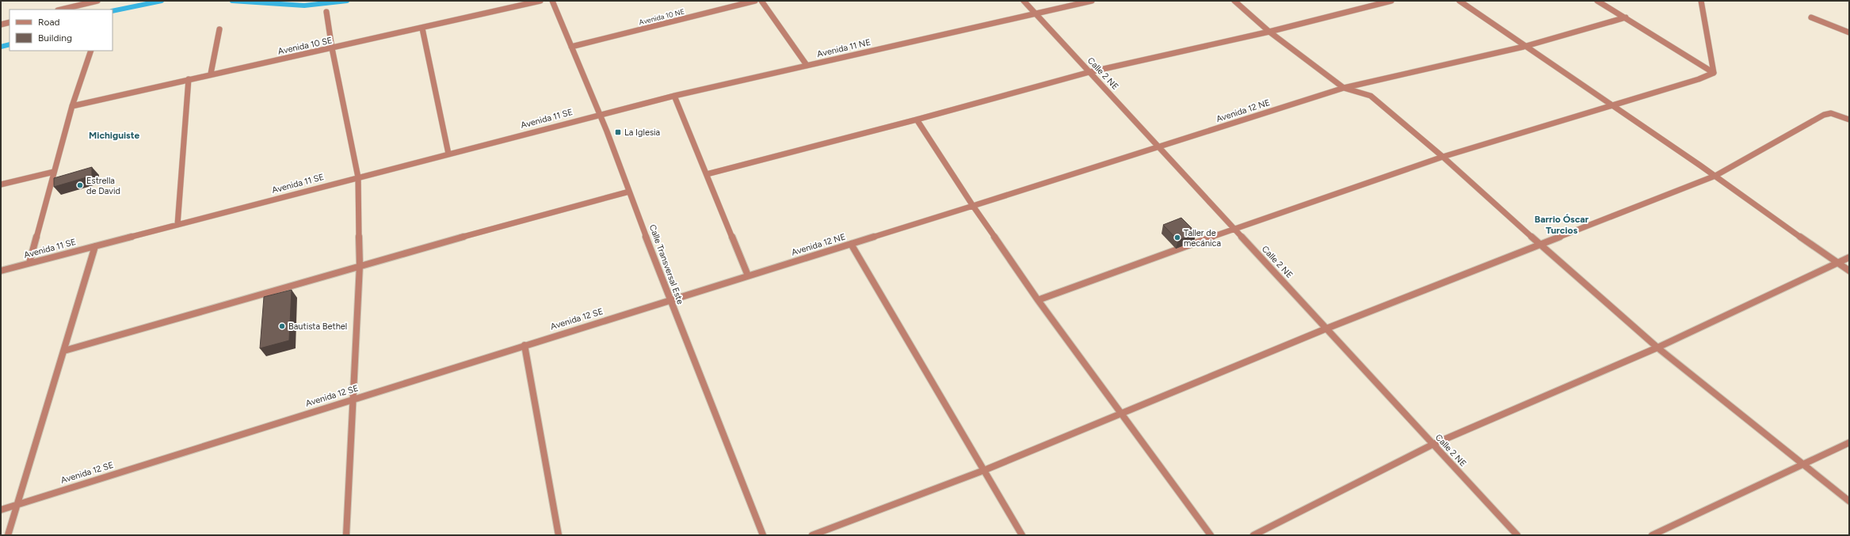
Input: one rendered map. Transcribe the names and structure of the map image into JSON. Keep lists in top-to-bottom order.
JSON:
{
  "streets": {
    "street": [
      "Avenida 10 NE",
      "Avenida 10 SE",
      "Avenida 11 NE",
      "Calle 2 NE",
      "Avenida 12 NE",
      "Avenida 11 SE",
      "Calle Transversal Este",
      "Avenida 12 SE"
    ]
  },
  "crossings": [
    ["Avenida 10 NE", "Calle Transversal Este"],
    ["Avenida 11 NE", "Calle 2 NE"],
    ["Avenida 11 NE", "Avenida 11 SE"],
    ["Avenida 11 NE", "Calle Transversal Este"],
    ["Calle 2 NE", "Avenida 12 NE"],
    ["Avenida 12 NE", "Calle Transversal Este"],
    ["Avenida 12 NE", "Avenida 12 SE"],
    ["Avenida 11 SE", "Calle Transversal Este"],
    ["Calle Transversal Este", "Avenida 12 SE"]
  ],
  "districts": ["Michiguiste", "Barrio Óscar Turcios"],
  "places": {
    "transit": ["La Iglesia"],
    "other": ["Estrella de David", "Taller de mecánica", "Bautista Bethel"]
  },
  "legend": ["Road", "Building"]
}
